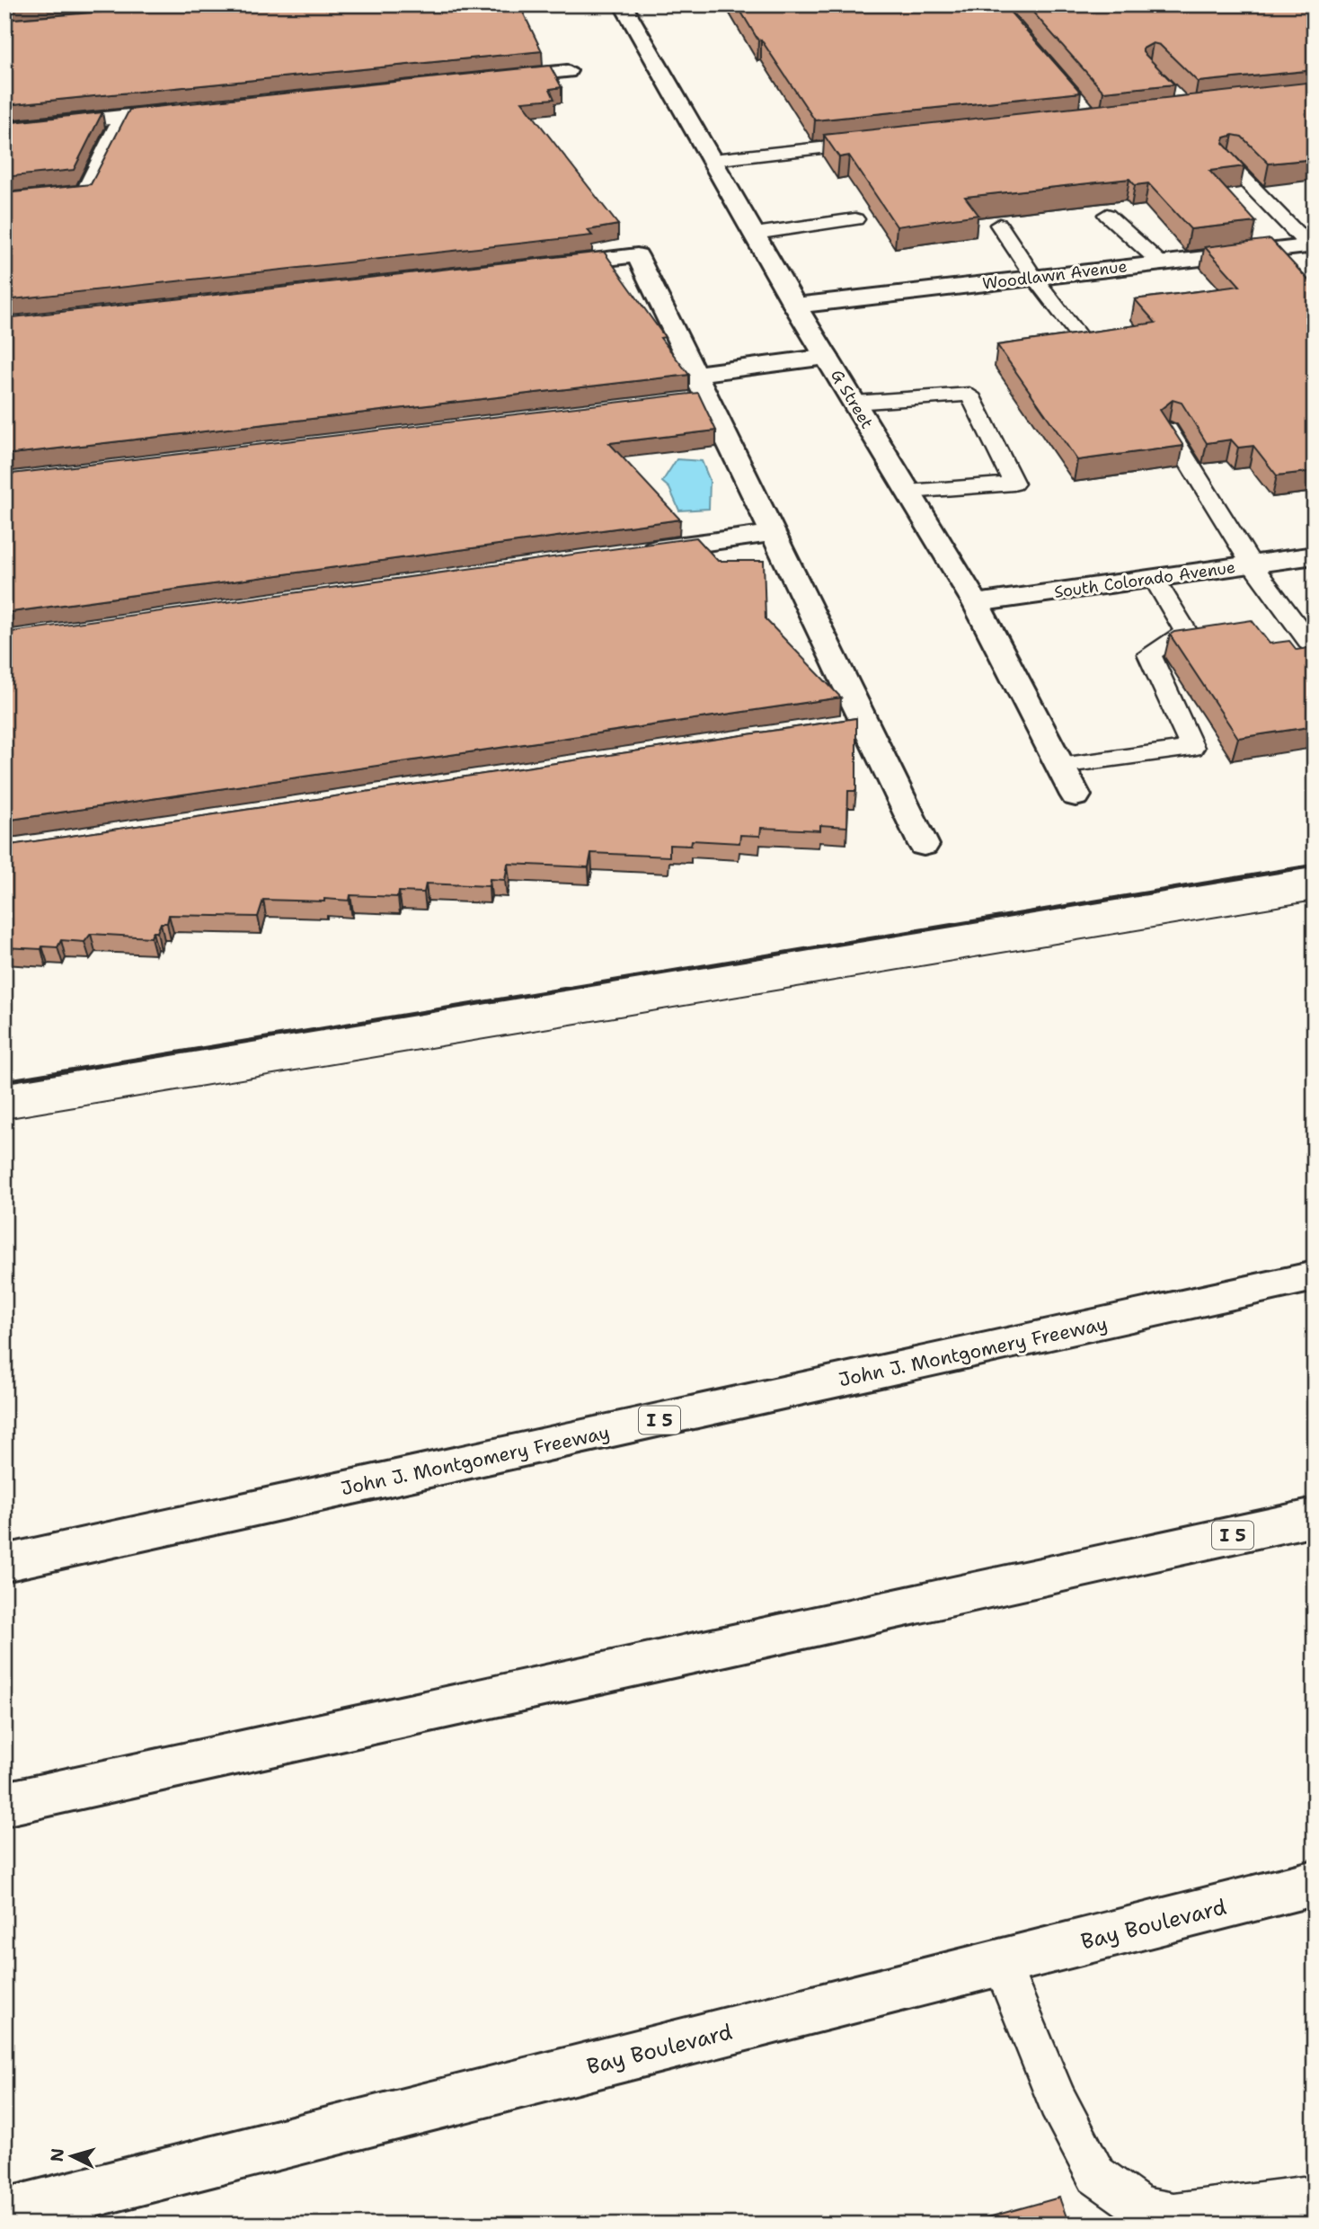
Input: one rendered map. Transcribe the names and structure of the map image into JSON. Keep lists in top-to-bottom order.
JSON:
{
  "streets": {
    "main road": [
      "Woodlawn Avenue",
      "G Street",
      "South Colorado Avenue",
      "John J. Montgomery Freeway",
      "I 5",
      "Bay Boulevard"
    ]
  },
  "crossings": [
    ["Woodlawn Avenue", "G Street"],
    ["G Street", "South Colorado Avenue"]
  ],
  "north": "left"
}
